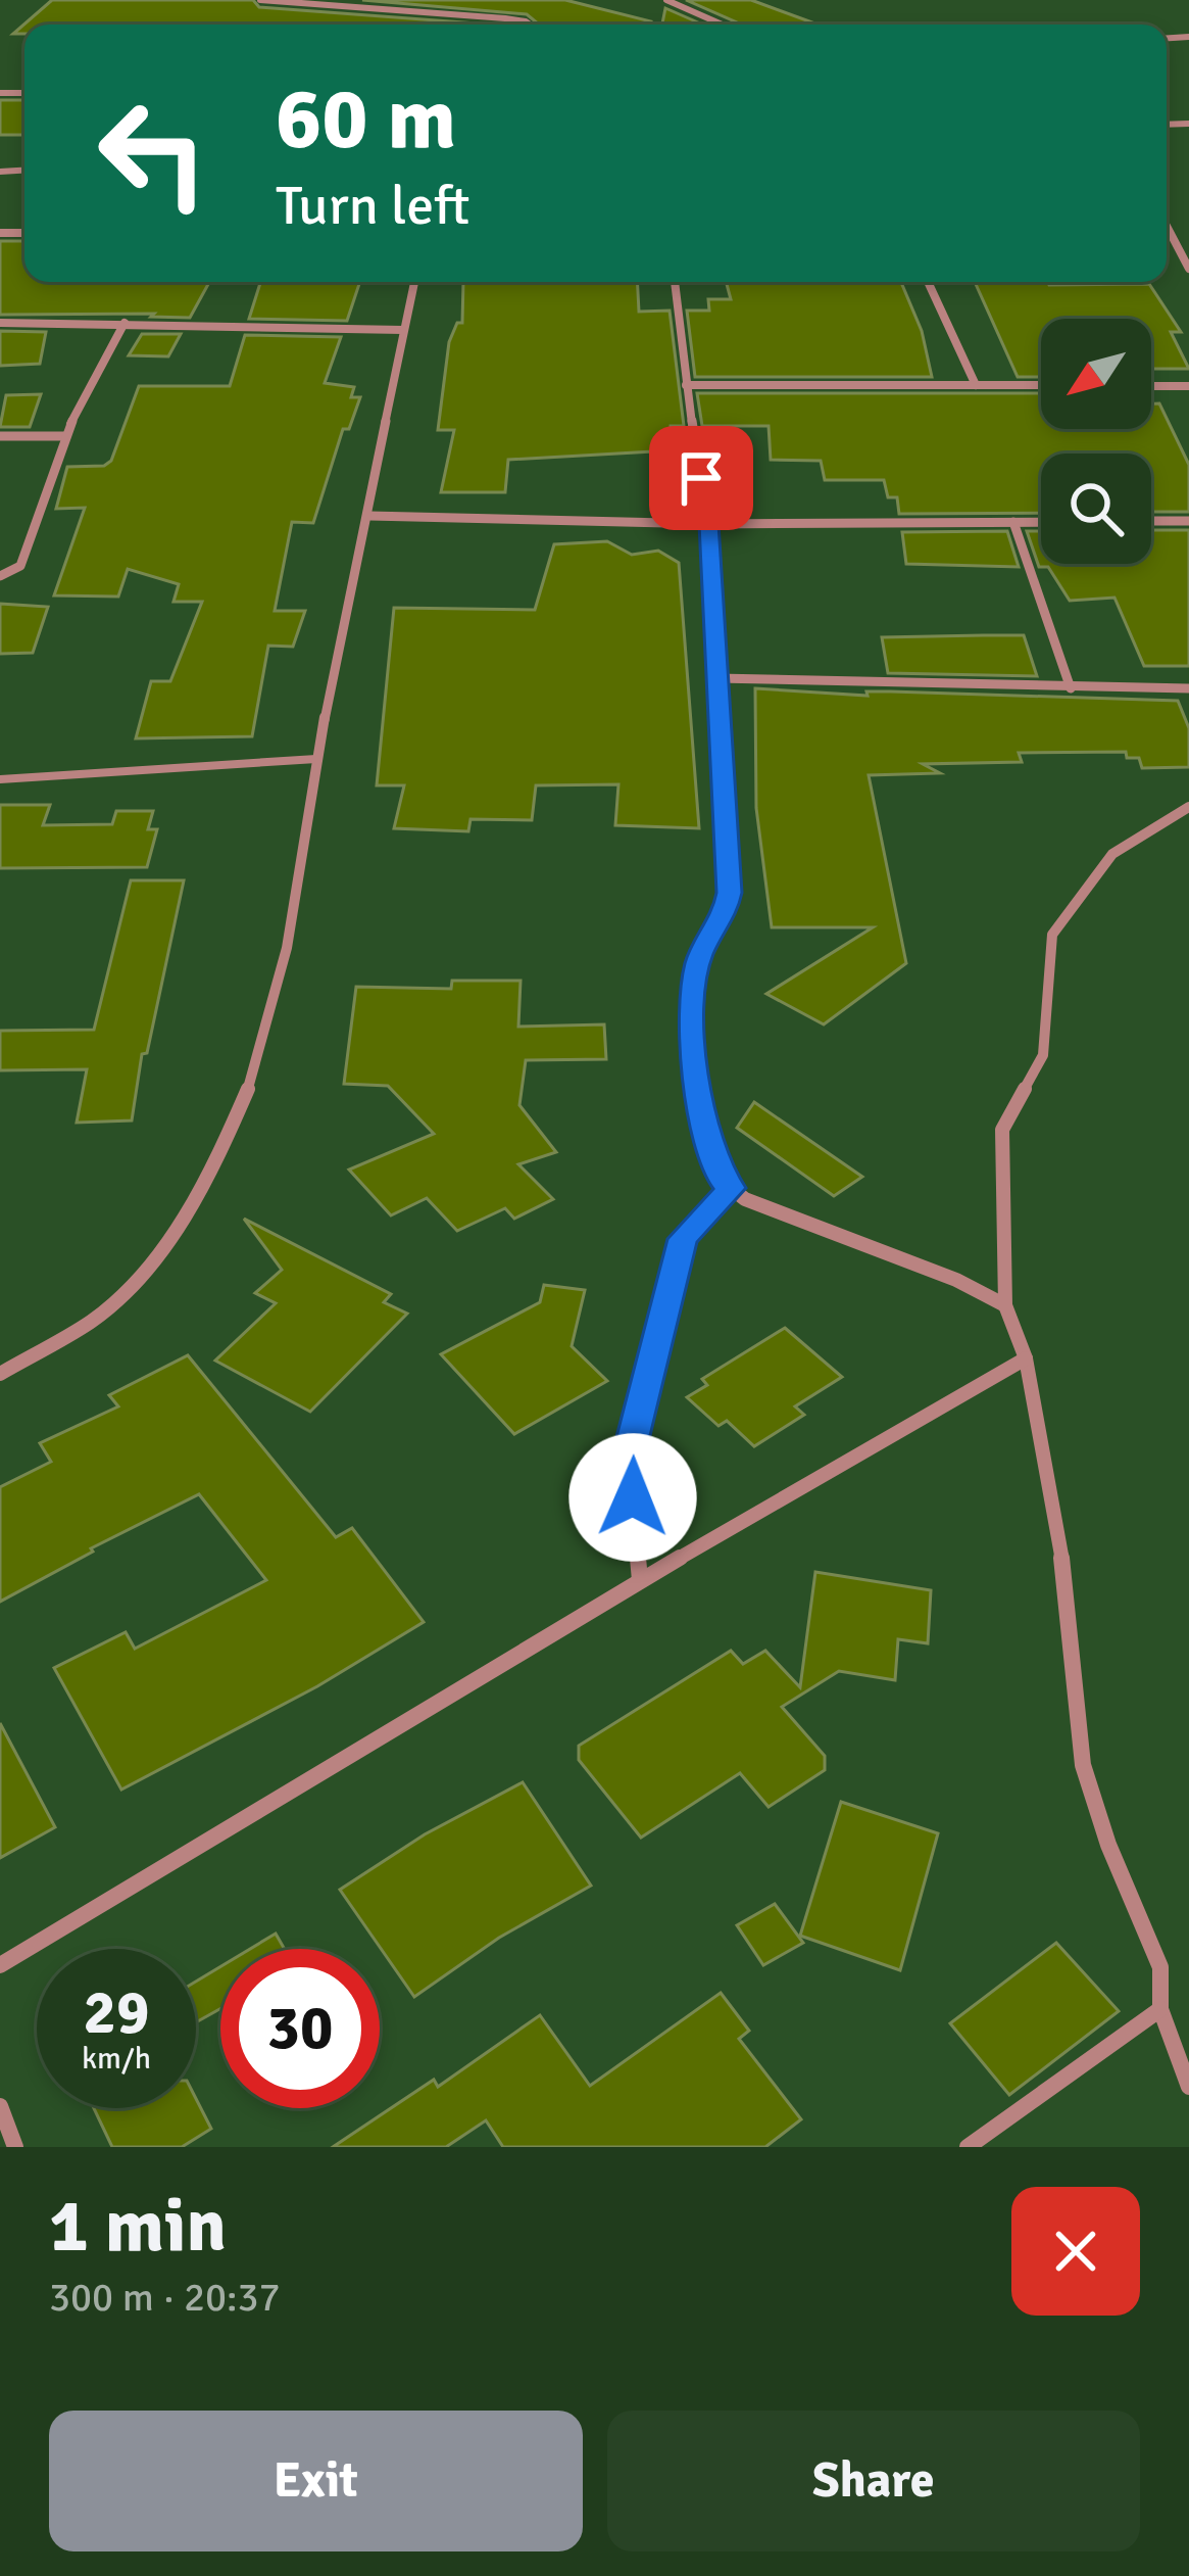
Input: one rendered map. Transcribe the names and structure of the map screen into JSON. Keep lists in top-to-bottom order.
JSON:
{
  "north": "bottom left",
  "page": {
    "turn": ["60 m", "Turn left"],
    "speed": "29 km/h",
    "limit": "30",
    "heading": ["1 min", "300 m · 20:37"],
    "buttons": ["Exit", "Share"]
  }
}
